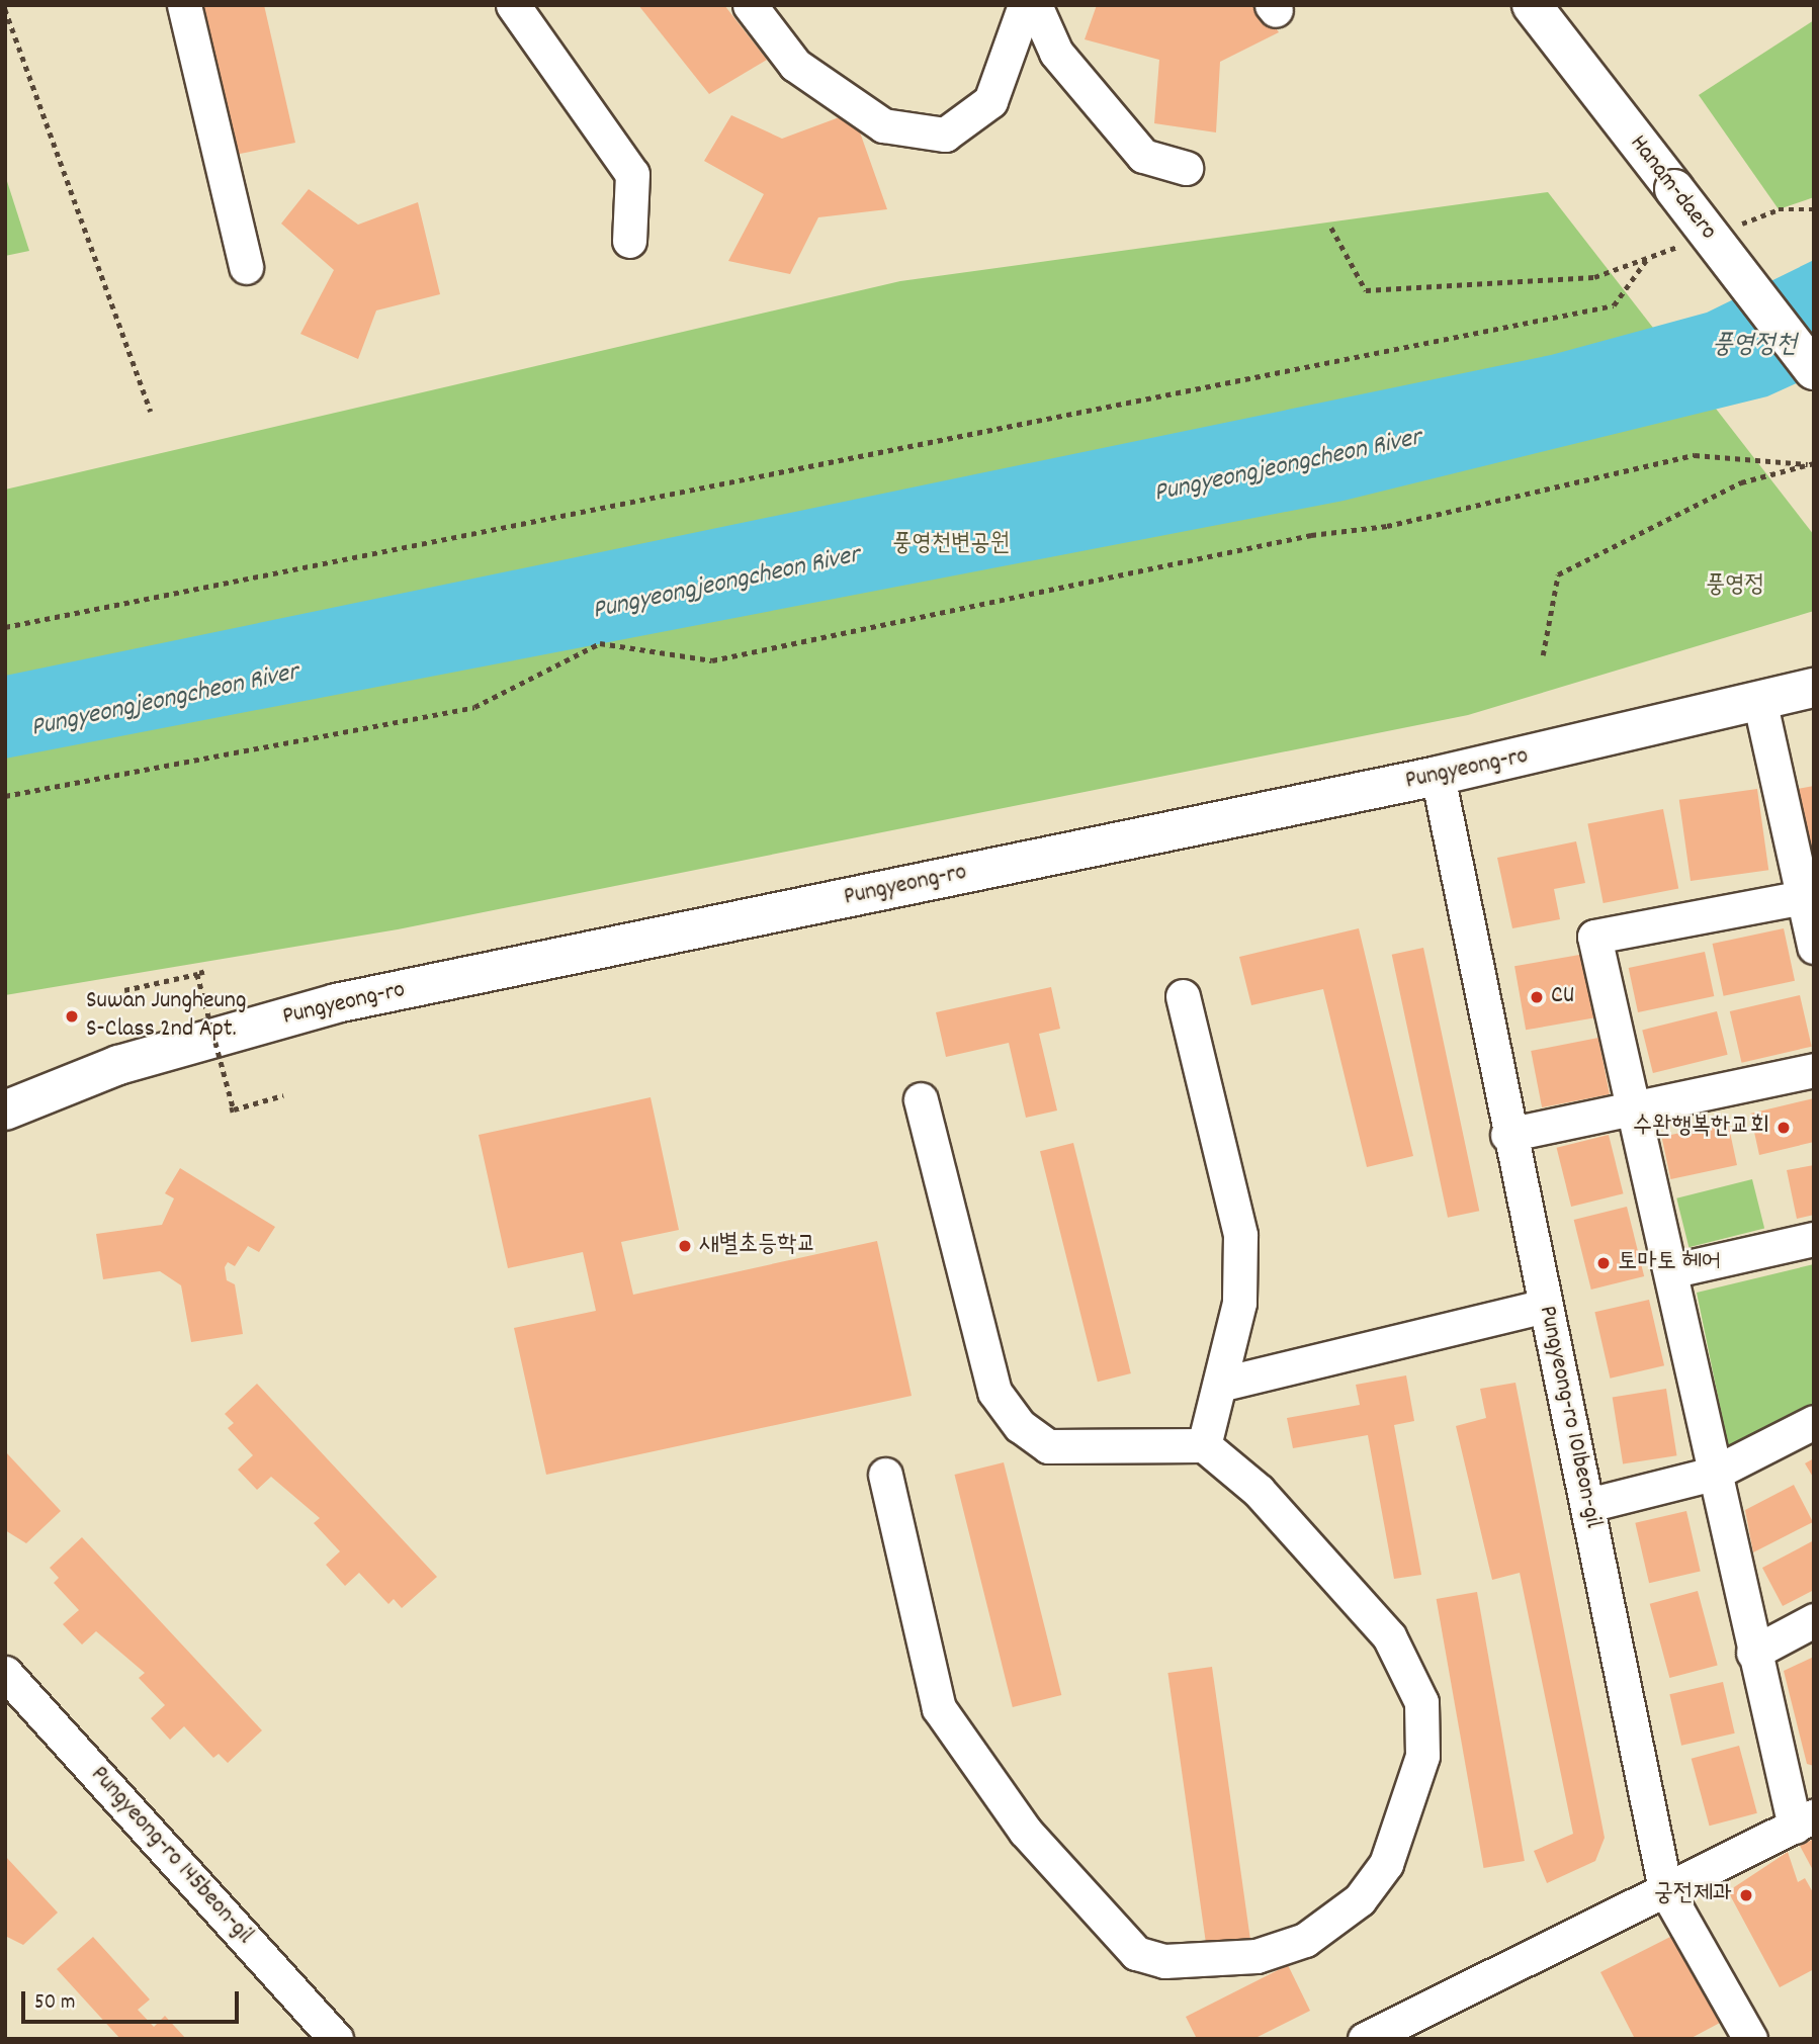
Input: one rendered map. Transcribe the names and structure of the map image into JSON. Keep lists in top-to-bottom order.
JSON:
{
  "streets": {
    "main road": ["Hanam-daero", "Pungyeong-ro"],
    "street": ["Pungyeong-ro 101beon-gil", "Pungyeong-ro 145beon-gil"]
  },
  "crossings": [
    ["Pungyeong-ro", "Pungyeong-ro 101beon-gil"]
  ],
  "water": ["풍영정천", "Pungyeongjeongcheon River"],
  "parks": ["풍영천변공원", "풍영정"],
  "places": [
    "CU",
    "Suwan Jungheung S-Class 2nd Apt.",
    "수완행복한교회",
    "새별초등학교",
    "토마토 헤어",
    "궁전제과"
  ],
  "scale_bar": "50 m"
}
